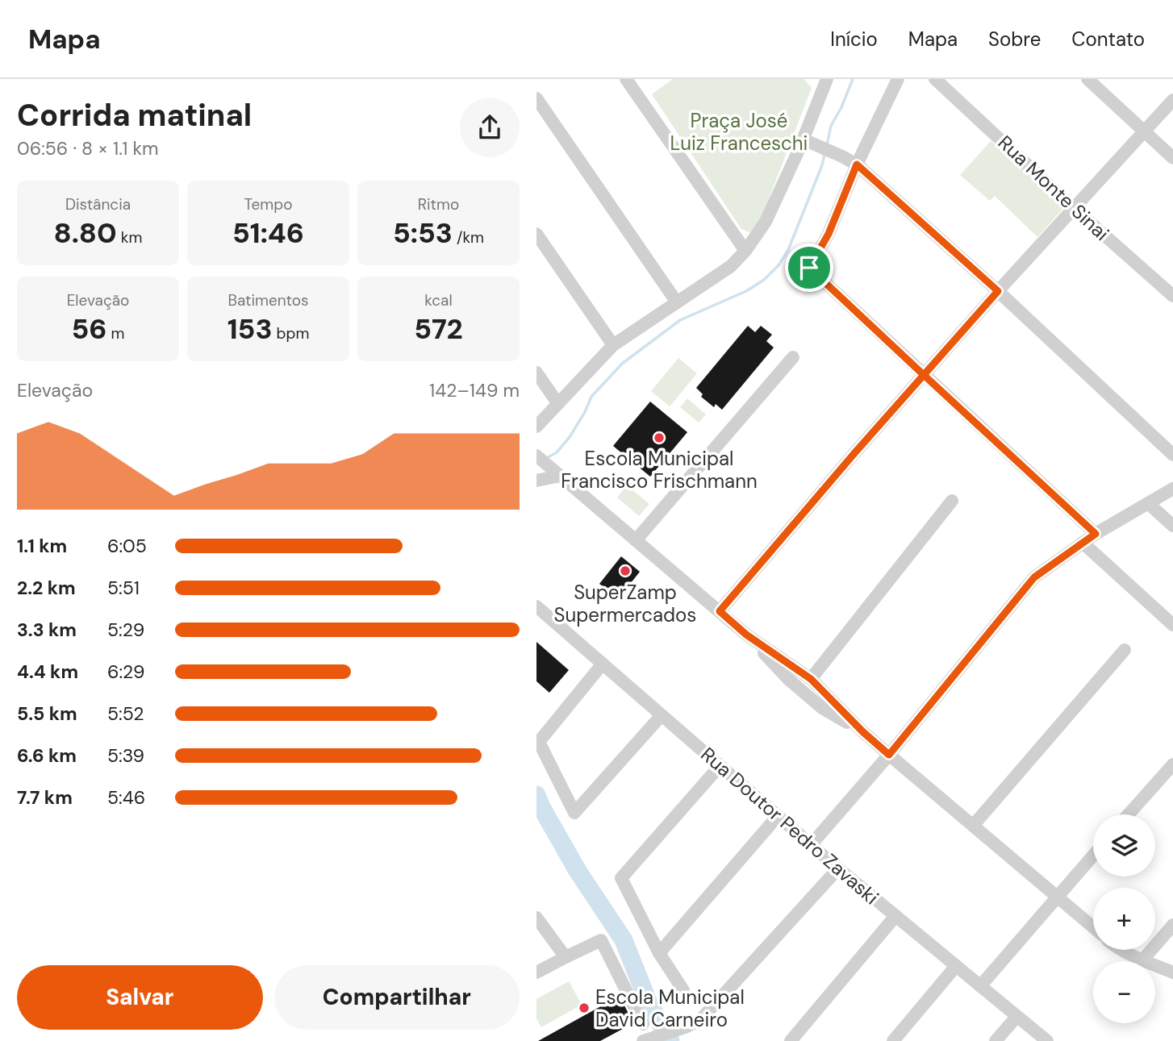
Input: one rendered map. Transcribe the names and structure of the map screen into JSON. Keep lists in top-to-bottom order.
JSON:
{
  "streets": {
    "street": ["Rua Monte Sinai", "Rua Doutor Pedro Zavaski"]
  },
  "parks": ["Praça José Luiz Franceschi"],
  "places": ["Escola Municipal Francisco Frischmann", "SuperZamp Supermercados", "Escola Municipal David Carneiro"],
  "page": {
    "header": "Mapa",
    "nav": [
      "Início",
      "Mapa",
      "Sobre",
      "Contato"
    ],
    "heading": ["Corrida matinal", "06:56 · 8 × 1.1 km"],
    "stats": [
      ["Distância", "8.80 km"],
      ["Tempo", "51:46"],
      ["Ritmo", "5:53 /km"],
      ["Elevação", "56 m"],
      ["Batimentos", "153 bpm"],
      ["kcal", "572"]
    ],
    "chart": ["Elevação", "142–149 m"],
    "list": [
      {
        "name": "1.1 km",
        "note": "6:05"
      },
      {
        "name": "2.2 km",
        "note": "5:51"
      },
      {
        "name": "3.3 km",
        "note": "5:29"
      },
      {
        "name": "4.4 km",
        "note": "6:29"
      },
      {
        "name": "5.5 km",
        "note": "5:52"
      },
      {
        "name": "6.6 km",
        "note": "5:39"
      },
      {
        "name": "7.7 km",
        "note": "5:46"
      }
    ],
    "map_buttons": ["+", "−"],
    "buttons": ["Salvar", "Compartilhar"]
  }
}
